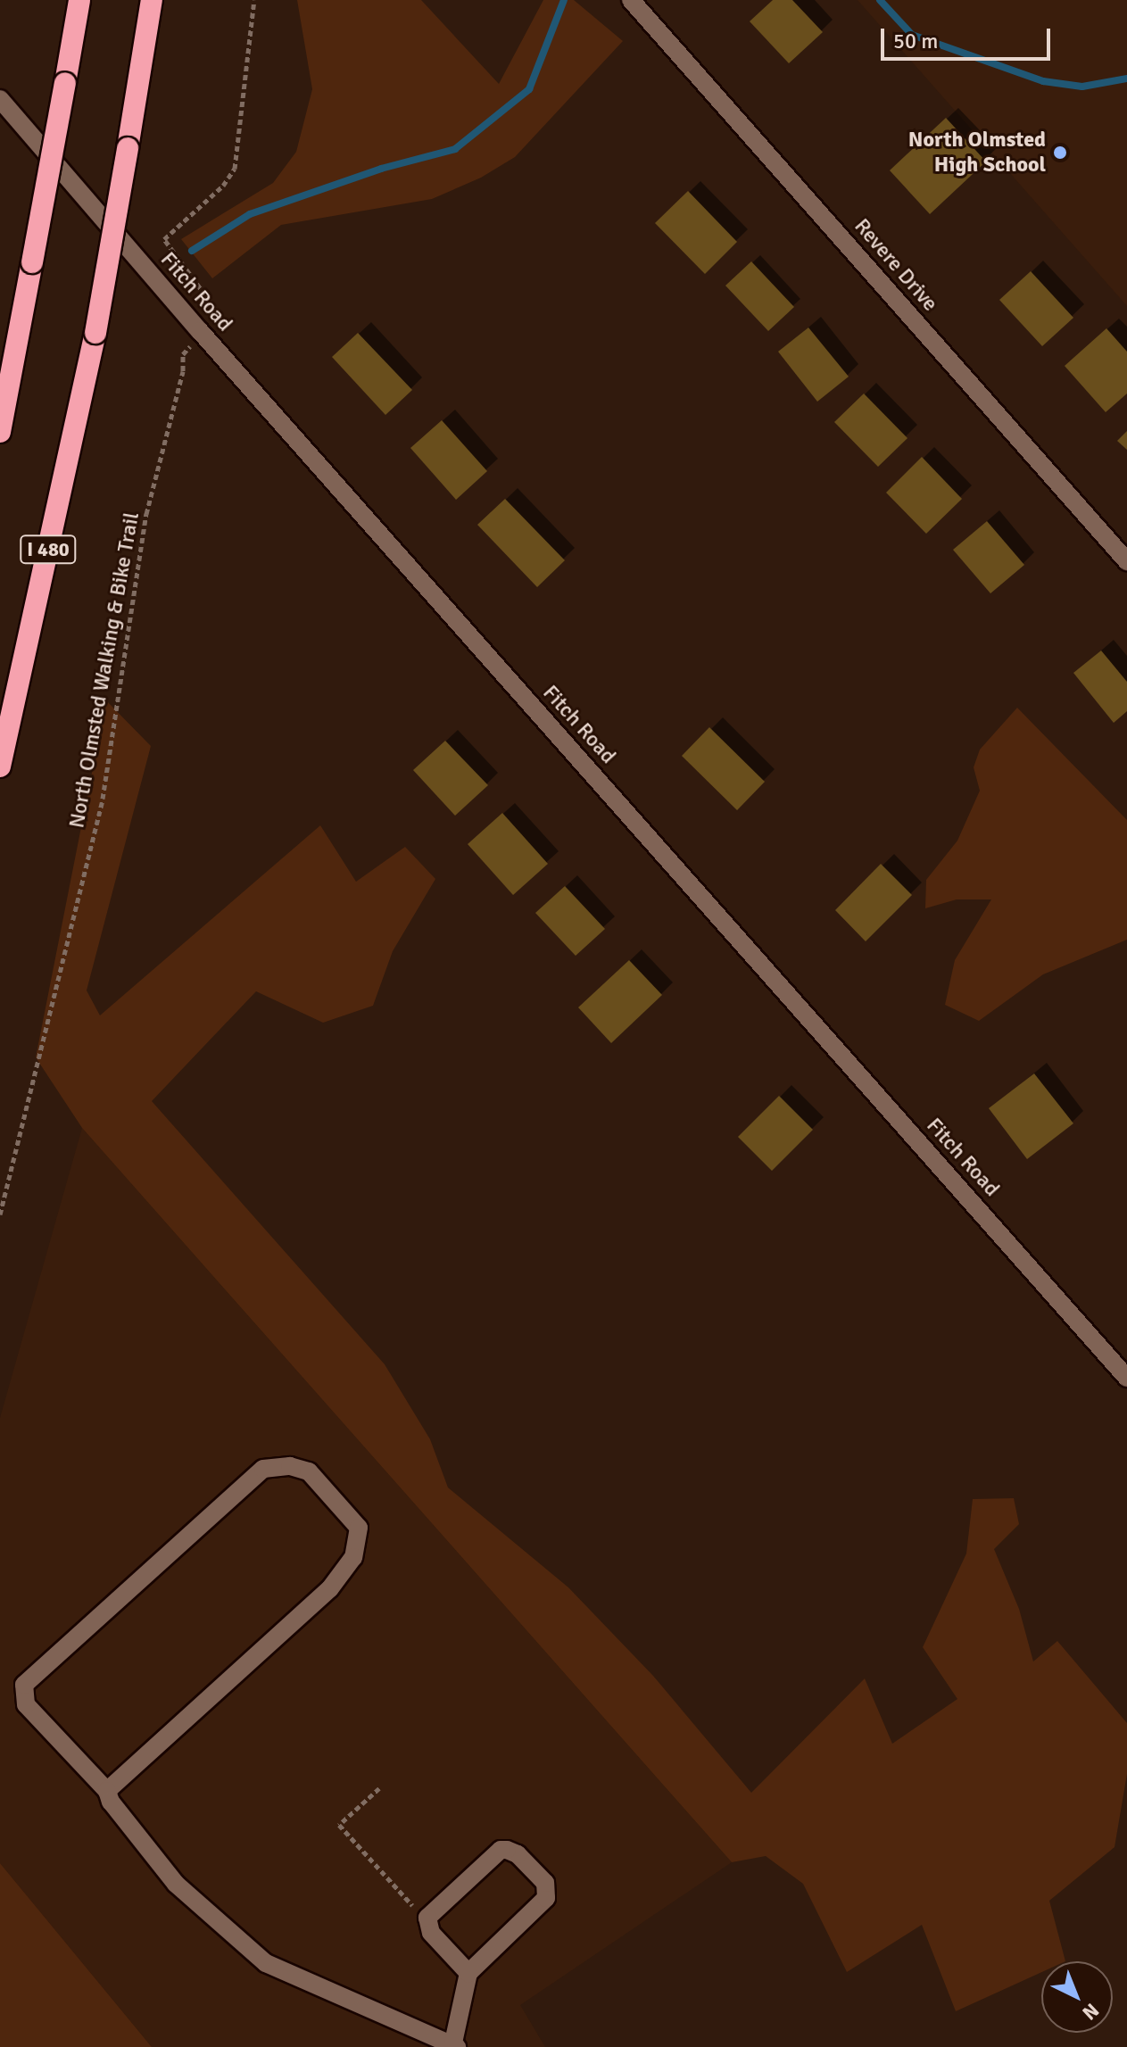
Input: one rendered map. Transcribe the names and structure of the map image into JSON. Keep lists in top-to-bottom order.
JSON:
{
  "streets": {
    "highway": ["I 480"],
    "street": ["Revere Drive", "Fitch Road"],
    "path": ["North Olmsted Walking & Bike Trail"]
  },
  "places": ["North Olmsted High School"],
  "scale_bar": "50 m",
  "north": "bottom right"
}
